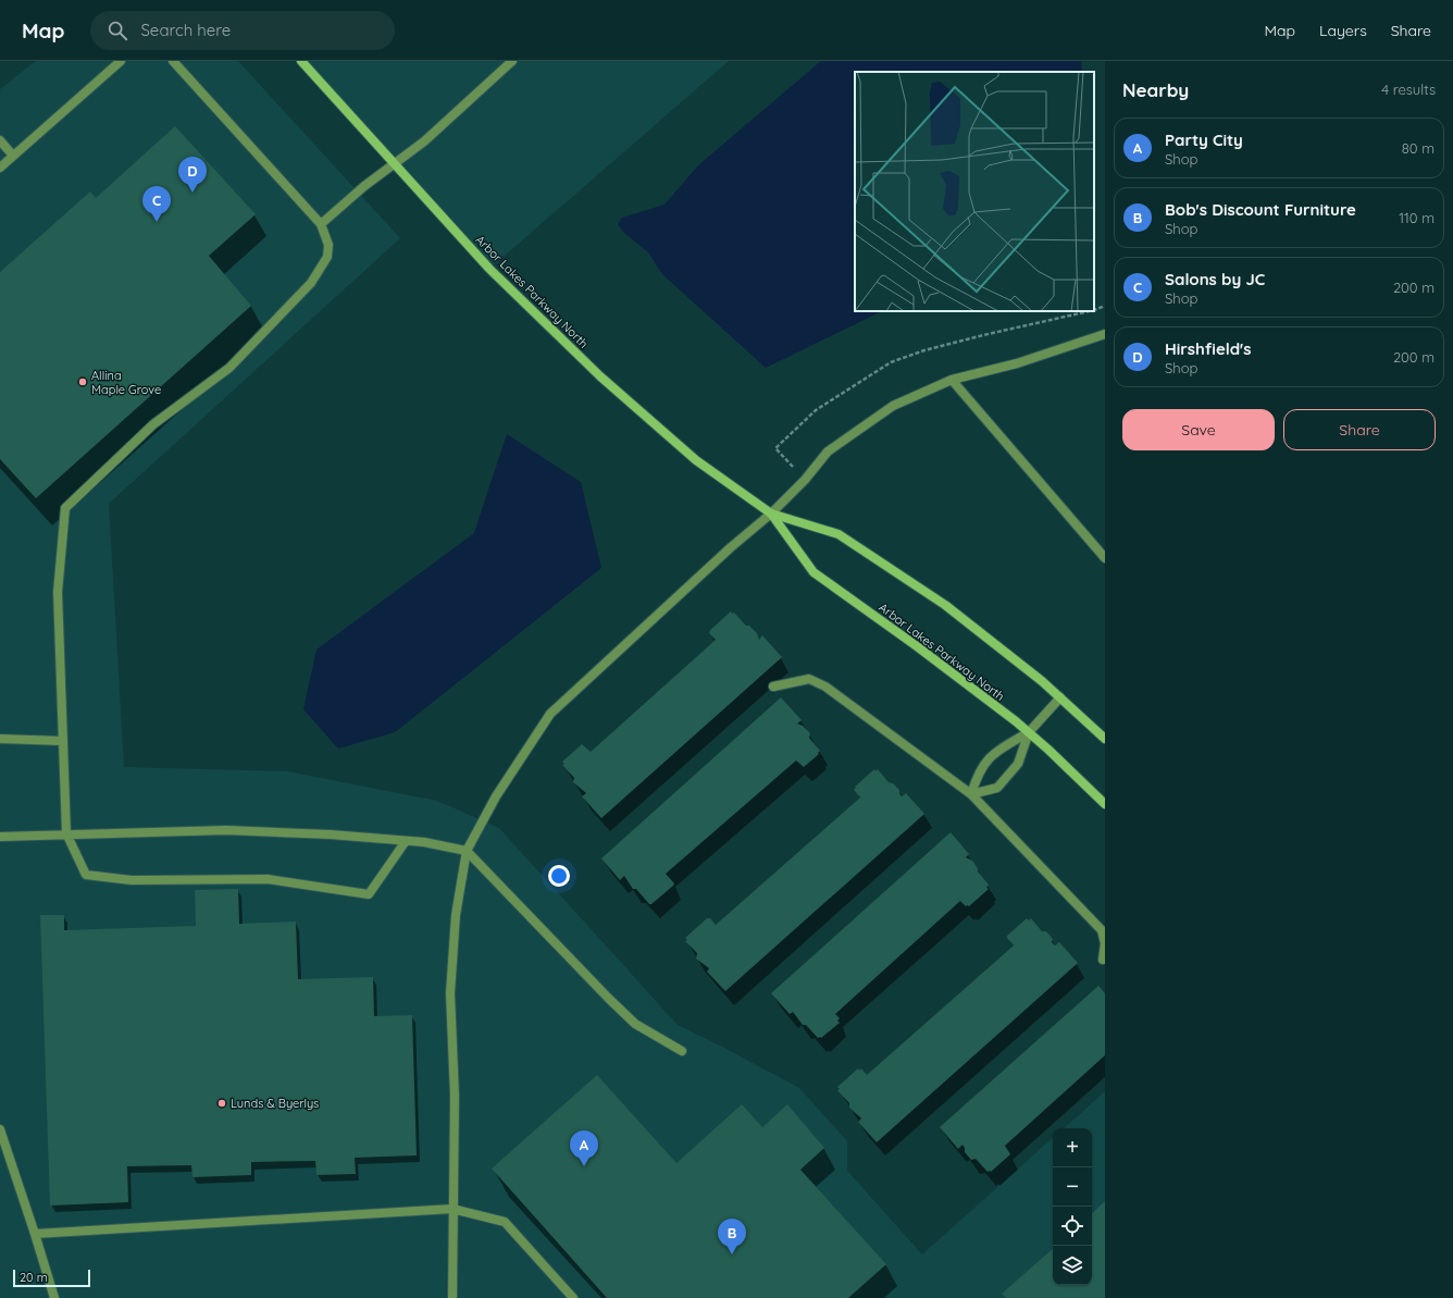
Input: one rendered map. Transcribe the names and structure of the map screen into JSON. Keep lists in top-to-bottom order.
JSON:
{
  "streets": {
    "street": ["Arbor Lakes Parkway North"]
  },
  "places": ["Allina Maple Grove", "Lunds & Byerlys"],
  "scale_bar": "20 m",
  "page": {
    "header": "Map",
    "search": "Search here",
    "nav": ["Map", "Layers", "Share"],
    "heading": ["Nearby", "4 results"],
    "list": [
      {
        "mark": "A",
        "name": "Party City",
        "note": "Shop",
        "value": "80 m"
      },
      {
        "mark": "B",
        "name": "Bob's Discount Furniture",
        "note": "Shop",
        "value": "110 m"
      },
      {
        "mark": "C",
        "name": "Salons by JC",
        "note": "Shop",
        "value": "200 m"
      },
      {
        "mark": "D",
        "name": "Hirshfield's",
        "note": "Shop",
        "value": "200 m"
      }
    ],
    "pins": [
      "D",
      "C",
      "A",
      "B"
    ],
    "buttons": ["Save", "Share"],
    "map_buttons": ["+", "−"],
    "scale": "20 m"
  }
}
